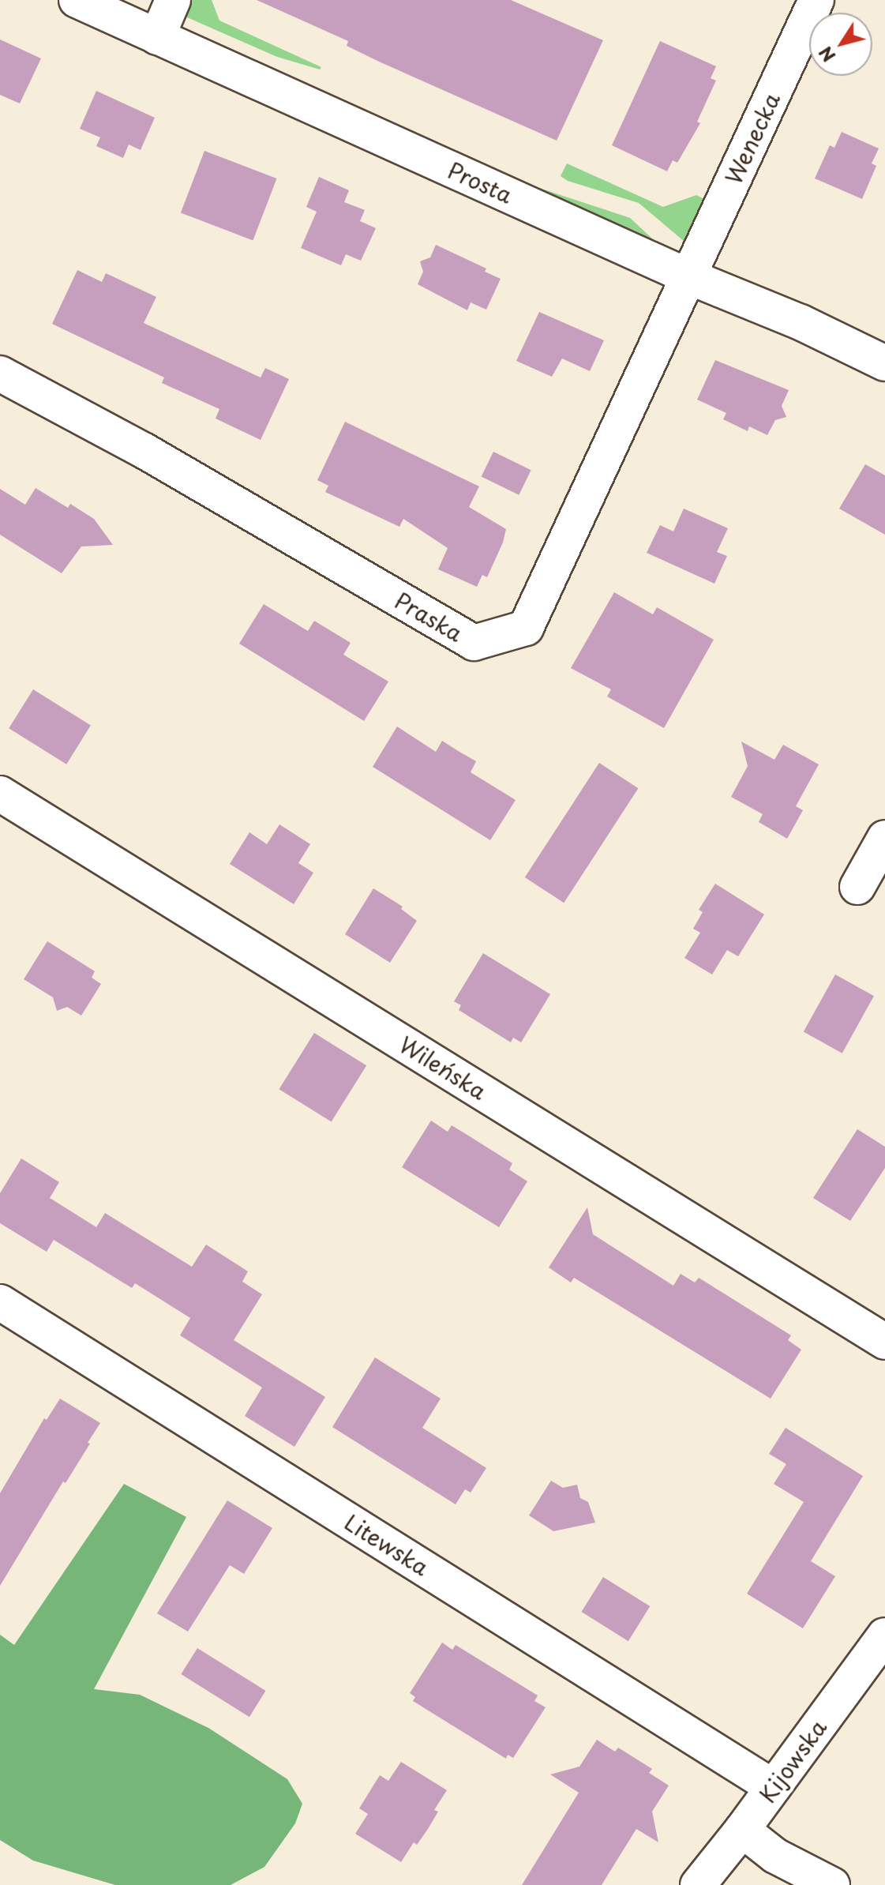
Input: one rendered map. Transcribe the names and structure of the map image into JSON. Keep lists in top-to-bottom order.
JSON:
{
  "streets": {
    "street": [
      "Wenecka",
      "Prosta",
      "Praska",
      "Wileńska",
      "Litewska",
      "Kijowska"
    ]
  },
  "crossings": [
    ["Wenecka", "Prosta"],
    ["Wenecka", "Praska"],
    ["Prosta", "Praska"],
    ["Litewska", "Kijowska"]
  ],
  "north": "bottom left"
}
